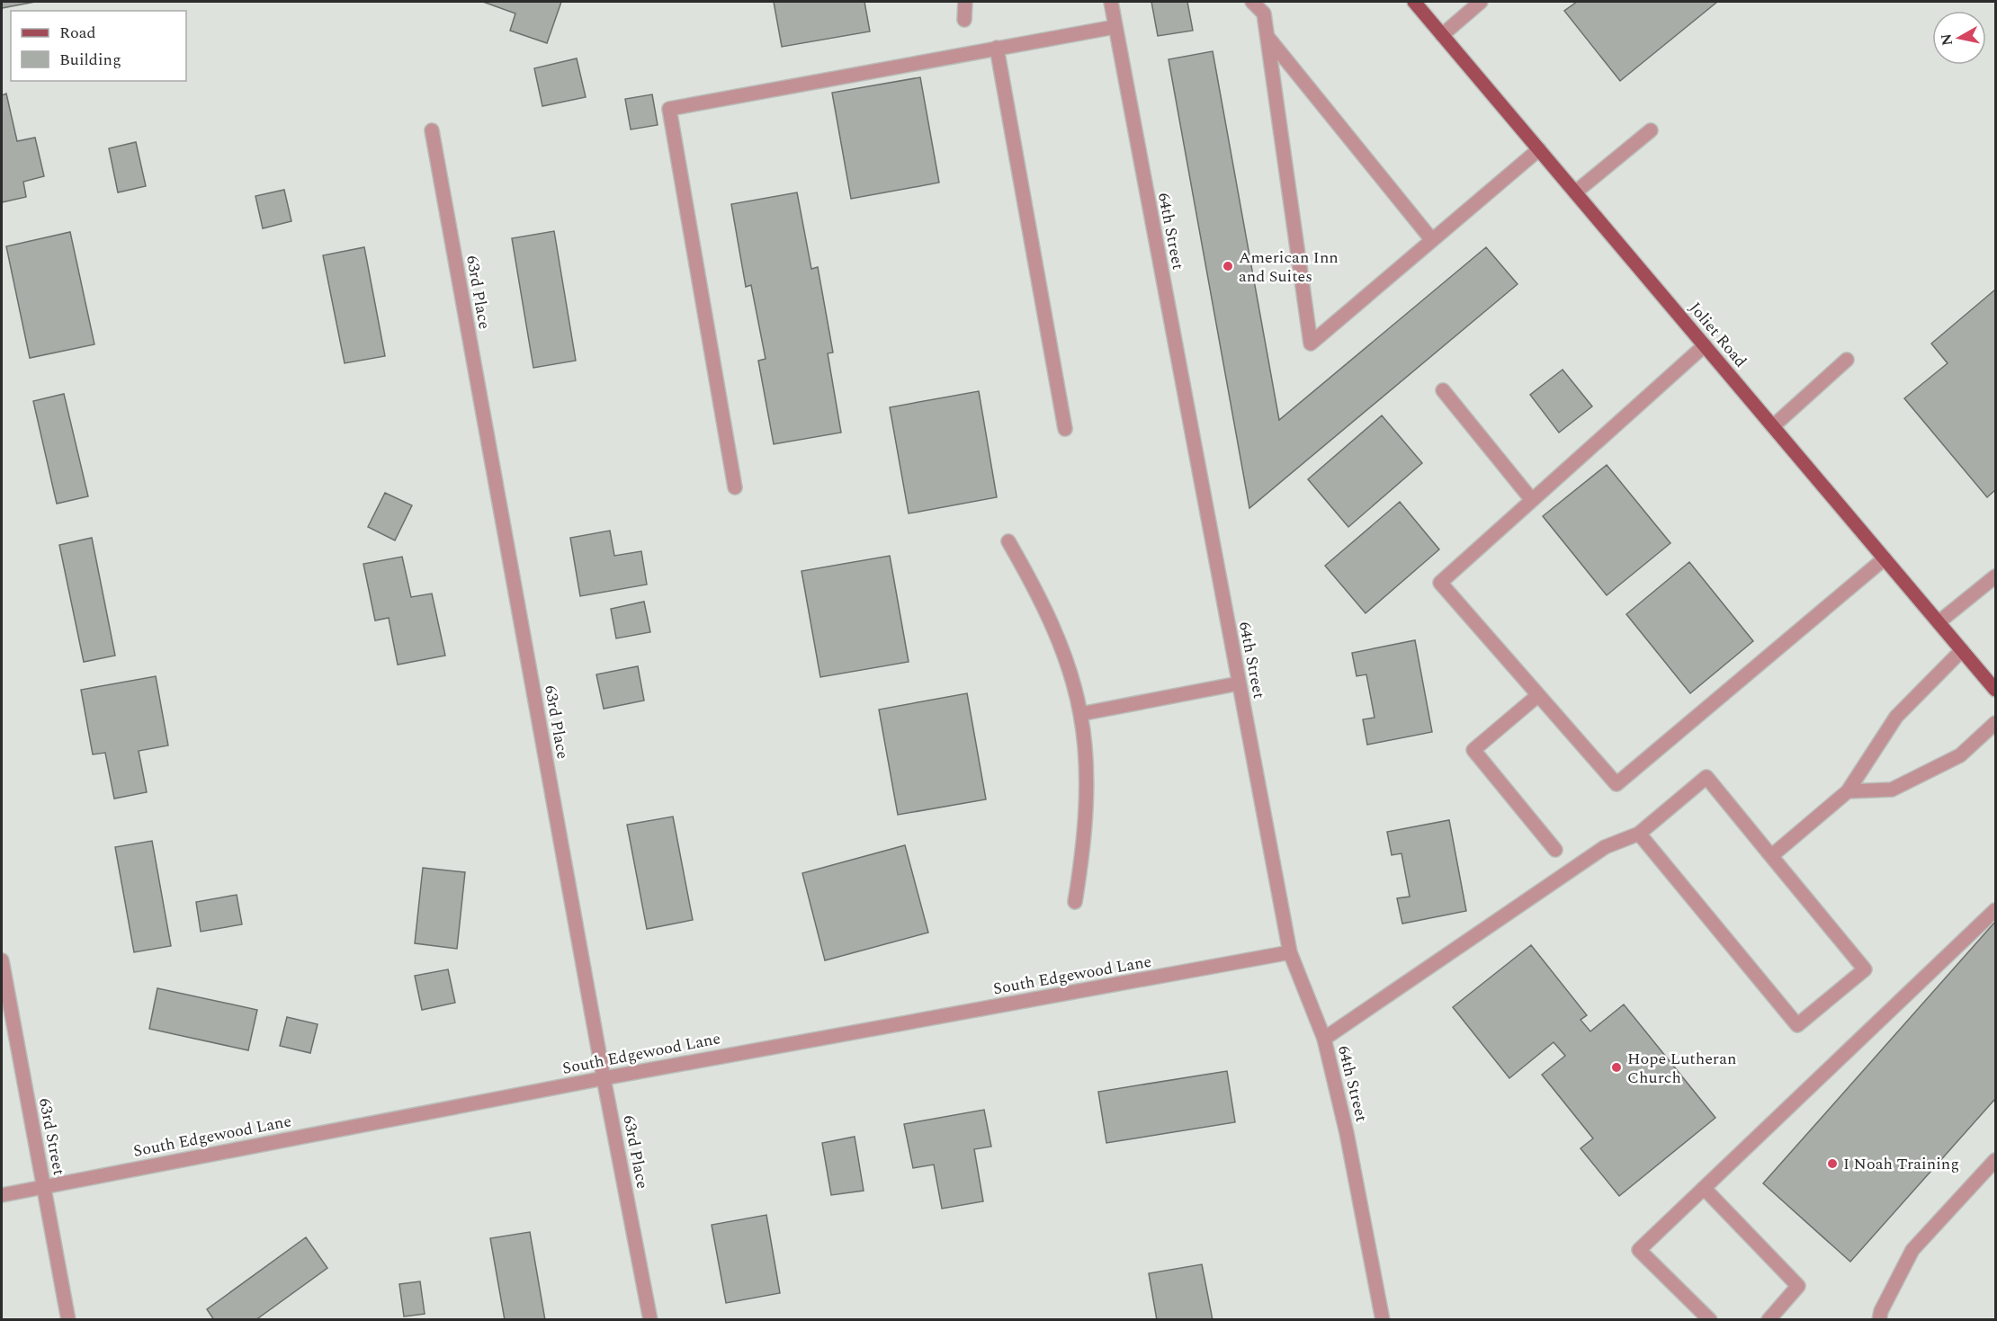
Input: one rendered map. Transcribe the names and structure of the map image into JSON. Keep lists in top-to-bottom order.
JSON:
{
  "streets": {
    "main road": ["Joliet Road"],
    "street": [
      "64th Street",
      "63rd Place",
      "South Edgewood Lane",
      "63rd Street"
    ]
  },
  "crossings": [
    ["64th Street", "South Edgewood Lane"],
    ["63rd Place", "South Edgewood Lane"],
    ["South Edgewood Lane", "63rd Street"]
  ],
  "places": ["American Inn and Suites", "Hope Lutheran Church", "I Noah Training"],
  "legend": ["Road", "Building"],
  "north": "left"
}
